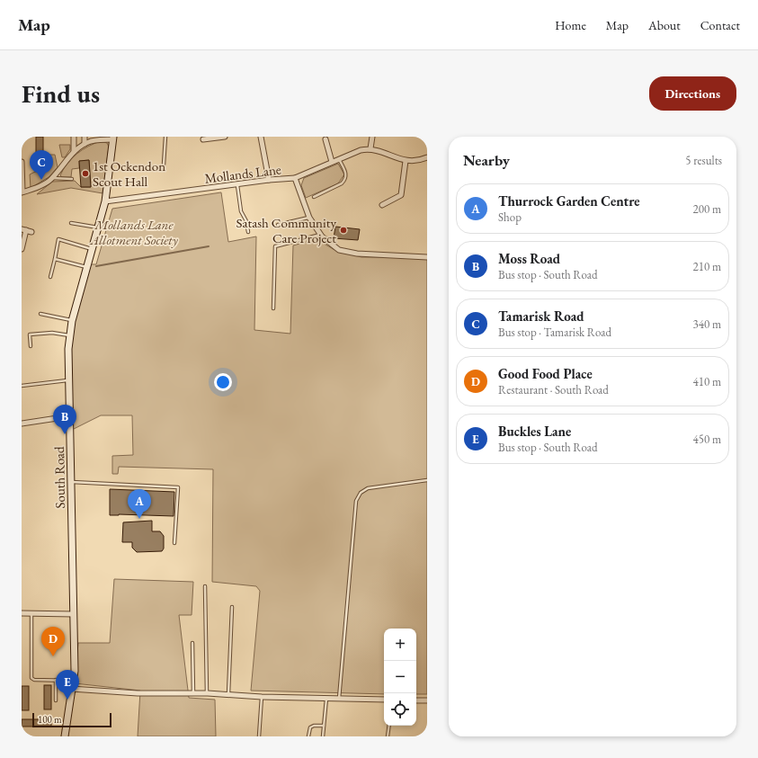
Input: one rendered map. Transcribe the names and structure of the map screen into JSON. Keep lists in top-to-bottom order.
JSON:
{
  "streets": {
    "main road": ["South Road"],
    "street": ["Mollands Lane"]
  },
  "crossings": [
    ["Mollands Lane", "South Road"]
  ],
  "parks": ["Mollands Lane Allotment Society"],
  "places": ["1st Ockendon Scout Hall", "Satash Community Care Project"],
  "scale_bar": "100 m",
  "page": {
    "header": "Map",
    "nav": [
      "Home",
      "Map",
      "About",
      "Contact"
    ],
    "buttons": "Directions",
    "title": "Find us",
    "heading": ["Nearby", "5 results"],
    "pins": [
      "C",
      "B",
      "A",
      "D",
      "E"
    ],
    "list": [
      {
        "mark": "A",
        "name": "Thurrock Garden Centre",
        "note": "Shop",
        "value": "200 m"
      },
      {
        "mark": "B",
        "name": "Moss Road",
        "note": "Bus stop · South Road",
        "value": "210 m"
      },
      {
        "mark": "C",
        "name": "Tamarisk Road",
        "note": "Bus stop · Tamarisk Road",
        "value": "340 m"
      },
      {
        "mark": "D",
        "name": "Good Food Place",
        "note": "Restaurant · South Road",
        "value": "410 m"
      },
      {
        "mark": "E",
        "name": "Buckles Lane",
        "note": "Bus stop · South Road",
        "value": "450 m"
      }
    ],
    "map_buttons": ["+", "−"],
    "scale": "100 m"
  }
}
